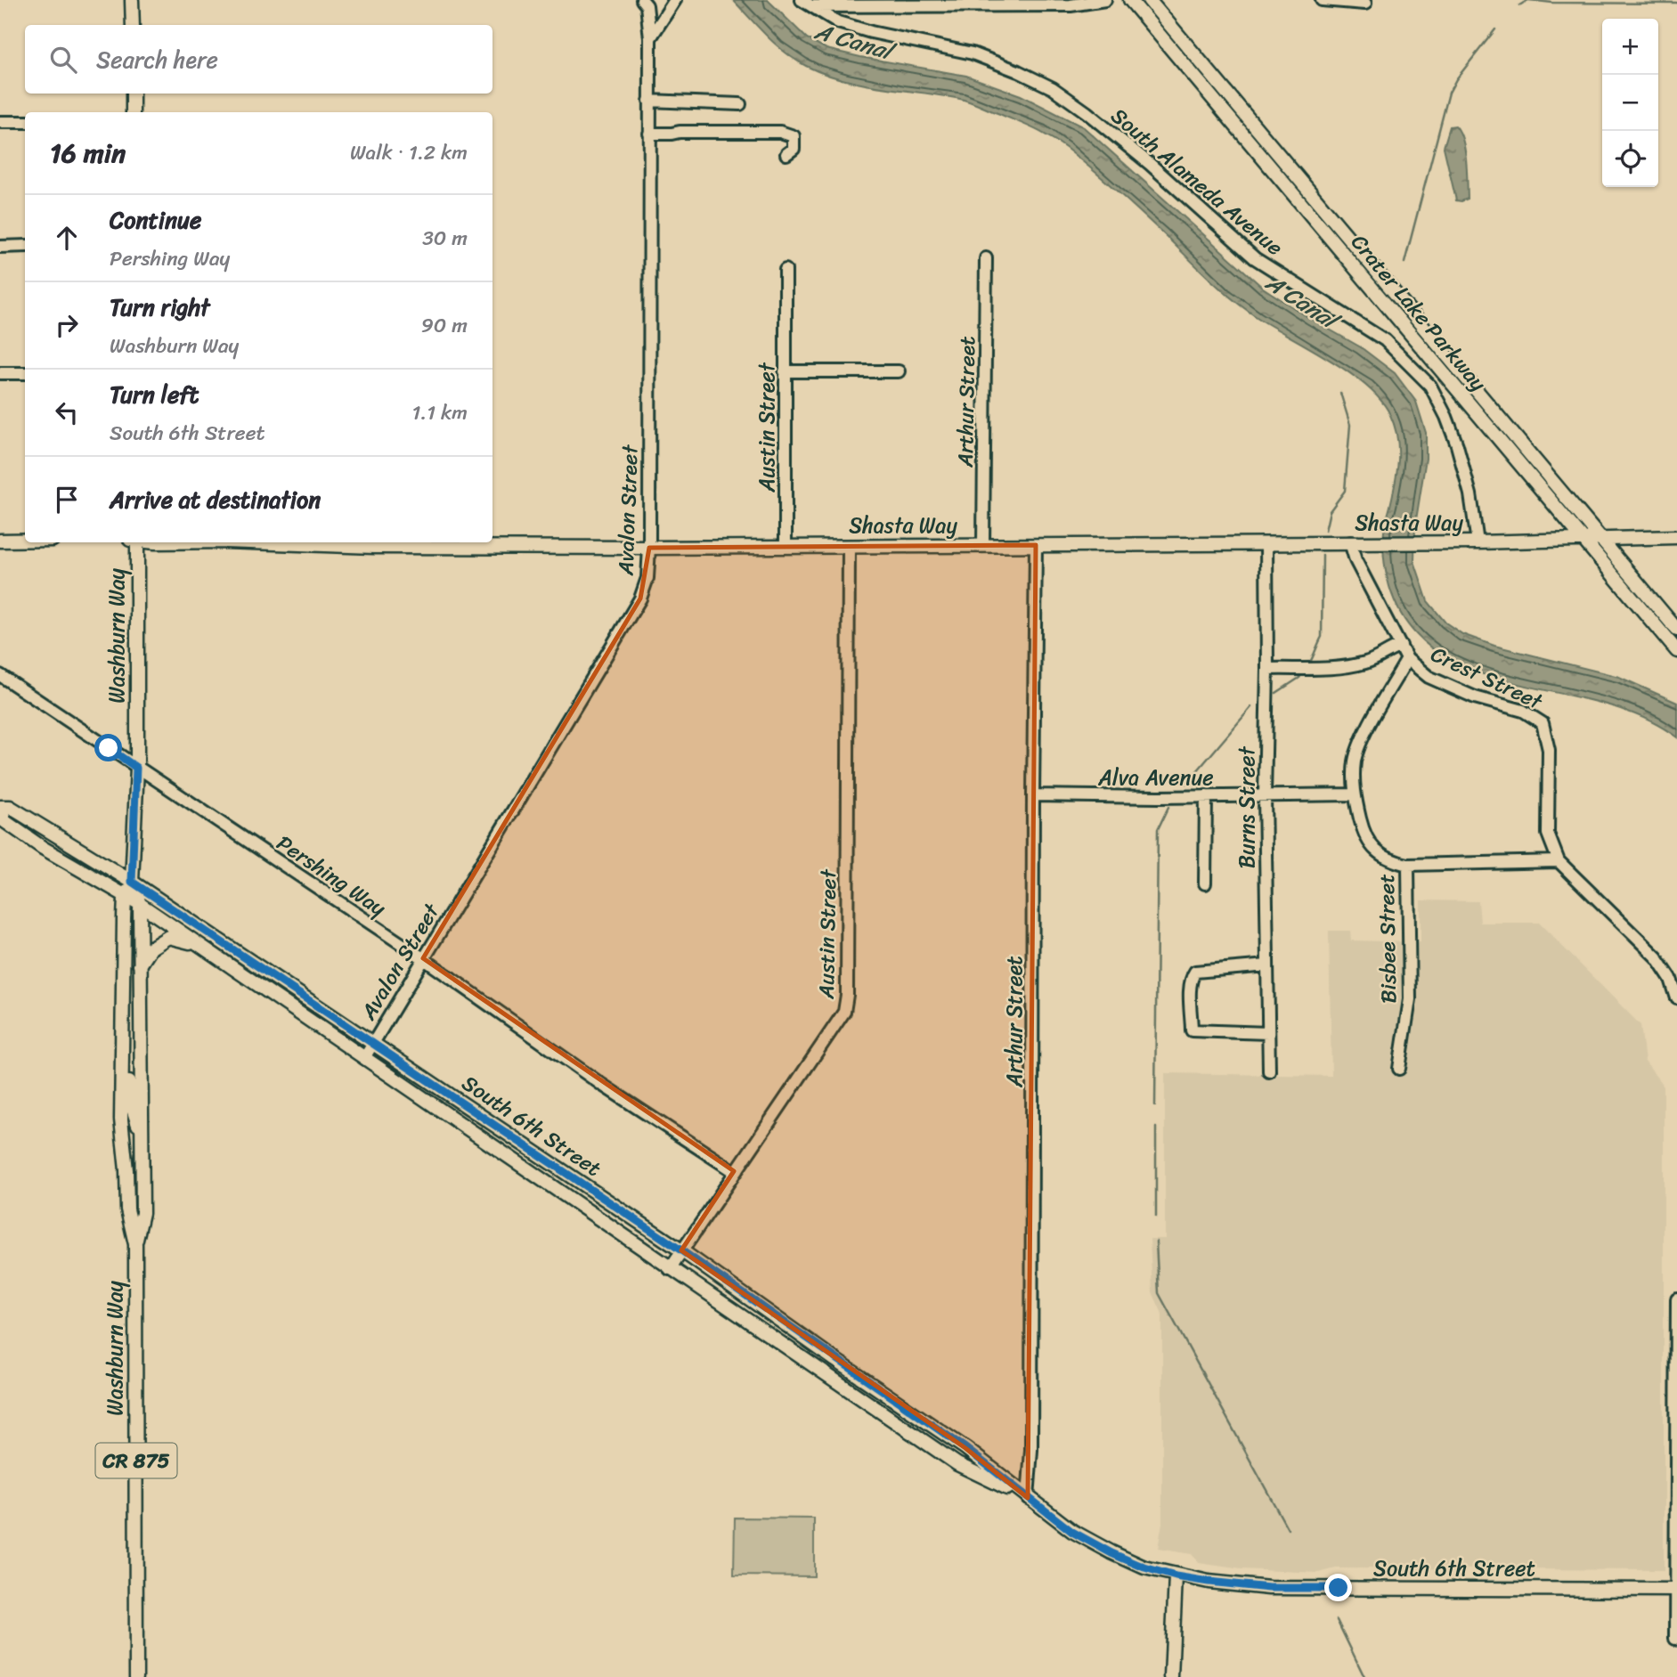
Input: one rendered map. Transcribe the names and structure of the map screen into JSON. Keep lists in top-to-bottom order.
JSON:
{
  "streets": {
    "main road": [
      "Crater Lake Parkway",
      "Shasta Way",
      "Washburn Way",
      "South 6th Street",
      "CR 875"
    ],
    "street": [
      "South Alameda Avenue",
      "Arthur Street",
      "Austin Street",
      "Avalon Street",
      "Crest Street",
      "Alva Avenue",
      "Burns Street",
      "Pershing Way",
      "Bisbee Street"
    ]
  },
  "crossings": [
    ["South Alameda Avenue", "Shasta Way"],
    ["Crater Lake Parkway", "Shasta Way"],
    ["Arthur Street", "Shasta Way"],
    ["Arthur Street", "Alva Avenue"],
    ["Arthur Street", "South 6th Street"],
    ["Austin Street", "Shasta Way"],
    ["Austin Street", "Pershing Way"],
    ["Austin Street", "South 6th Street"],
    ["Avalon Street", "Shasta Way"],
    ["Avalon Street", "Pershing Way"],
    ["Avalon Street", "South 6th Street"],
    ["Shasta Way", "Crest Street"],
    ["Shasta Way", "Burns Street"],
    ["Washburn Way", "Pershing Way"],
    ["Washburn Way", "South 6th Street"],
    ["Crest Street", "Burns Street"],
    ["Crest Street", "Bisbee Street"],
    ["Alva Avenue", "Burns Street"],
    ["Alva Avenue", "Bisbee Street"]
  ],
  "water": ["A Canal"],
  "page": {
    "map_buttons": ["+", "−"],
    "search": "Search here",
    "heading": ["16 min", "Walk · 1.2 km"],
    "list": [
      ["Continue", "Pershing Way", "30 m"],
      ["Turn right", "Washburn Way", "90 m"],
      ["Turn left", "South 6th Street", "1.1 km"],
      "Arrive at destination"
    ]
  }
}
